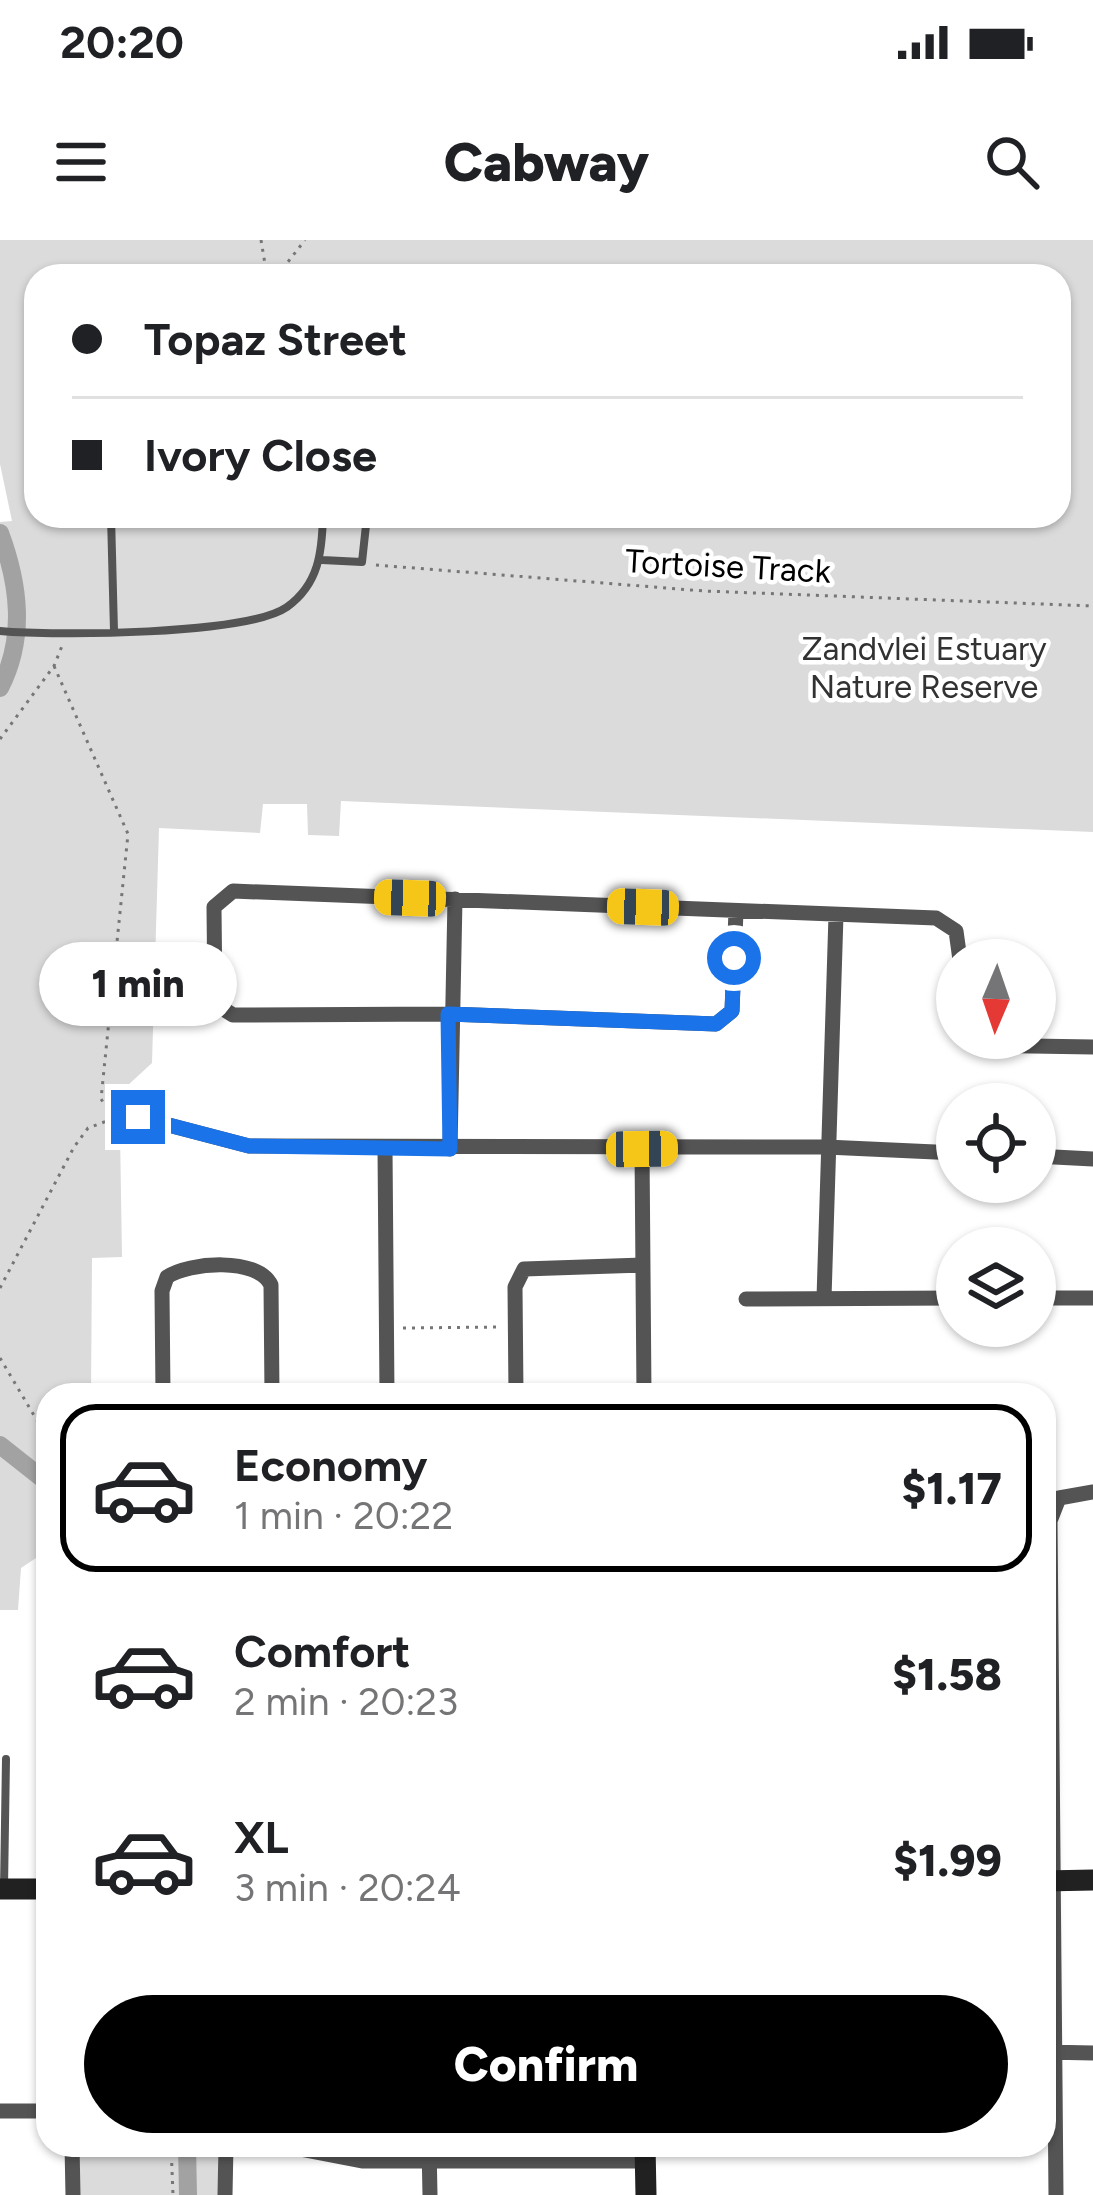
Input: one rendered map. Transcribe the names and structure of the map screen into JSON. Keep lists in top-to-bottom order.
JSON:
{
  "streets": {
    "path": ["Tortoise Track"]
  },
  "parks": ["Zandvlei Estuary Nature Reserve"],
  "north": "bottom",
  "page": {
    "status": "20:20",
    "header": "Cabway",
    "banner": ["Topaz Street", "Ivory Close"],
    "bubble": "1 min",
    "list": [
      {
        "name": "Economy",
        "note": "1 min · 20:22",
        "value": "$1.17"
      },
      {
        "name": "Comfort",
        "note": "2 min · 20:23",
        "value": "$1.58"
      },
      {
        "name": "XL",
        "note": "3 min · 20:24",
        "value": "$1.99"
      }
    ],
    "buttons": "Confirm"
  }
}
